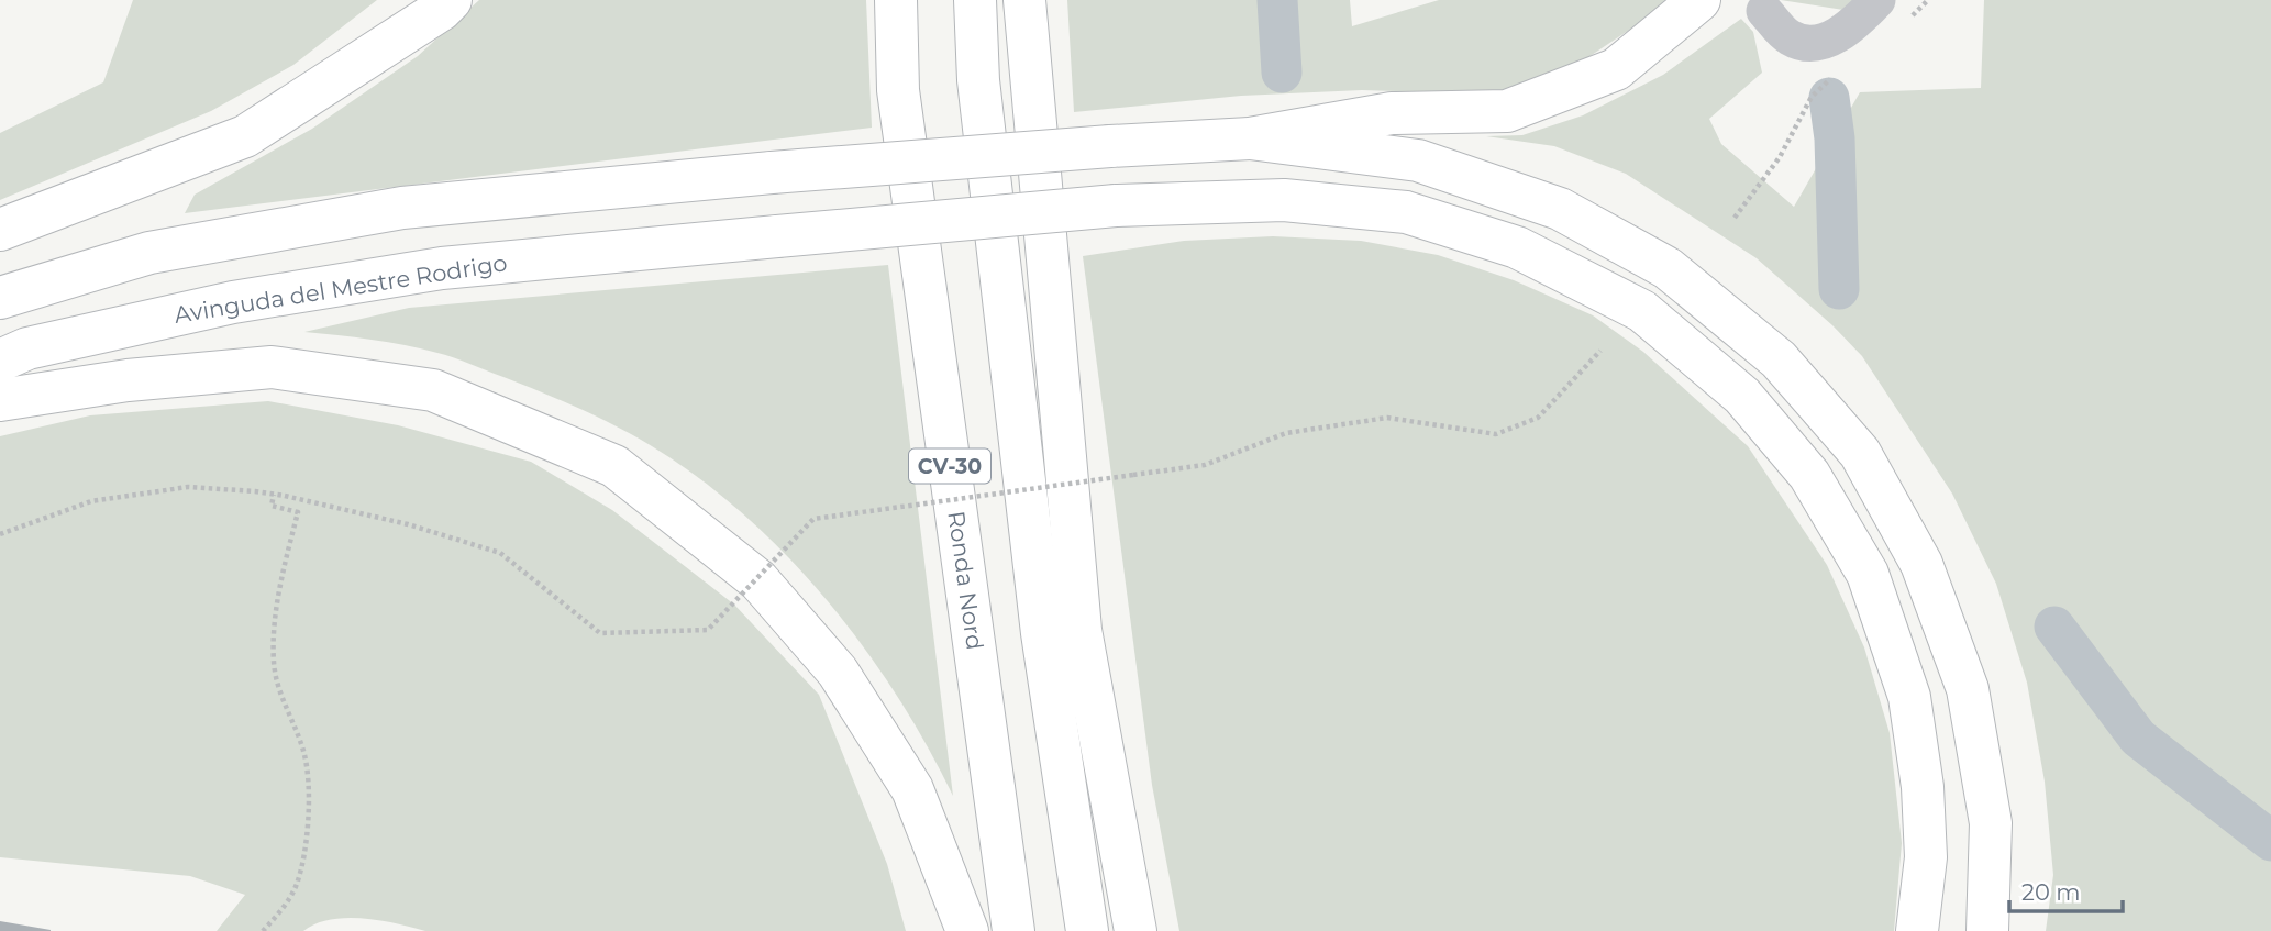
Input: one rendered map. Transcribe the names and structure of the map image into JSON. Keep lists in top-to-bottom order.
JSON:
{
  "streets": {
    "main road": ["Avinguda del Mestre Rodrigo", "CV-30", "Ronda Nord"]
  },
  "scale_bar": "20 m"
}
